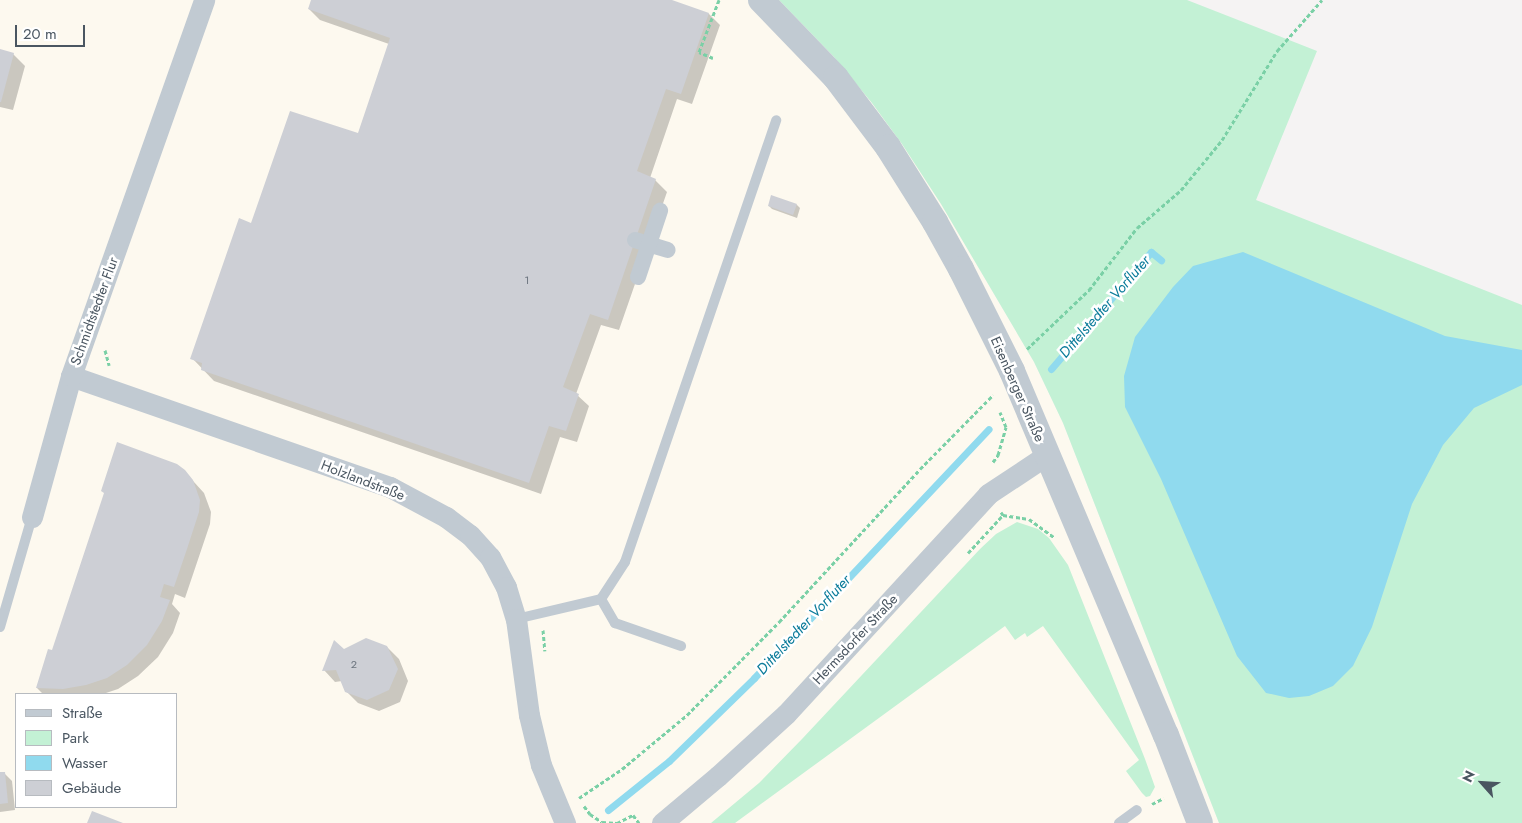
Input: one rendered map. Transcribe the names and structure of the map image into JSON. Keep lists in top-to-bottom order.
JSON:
{
  "streets": {
    "street": [
      "Schmidtstedter Flur",
      "Eisenberger Straße",
      "Holzlandstraße",
      "Hermsdorfer Straße"
    ]
  },
  "crossings": [
    ["Schmidtstedter Flur", "Holzlandstraße"],
    ["Eisenberger Straße", "Hermsdorfer Straße"]
  ],
  "water": ["Dittelstedter Vorfluter"],
  "house_numbers": ["1", "2"],
  "legend": [
    "Straße",
    "Park",
    "Wasser",
    "Gebäude"
  ],
  "scale_bar": "20 m",
  "north": "top left"
}
